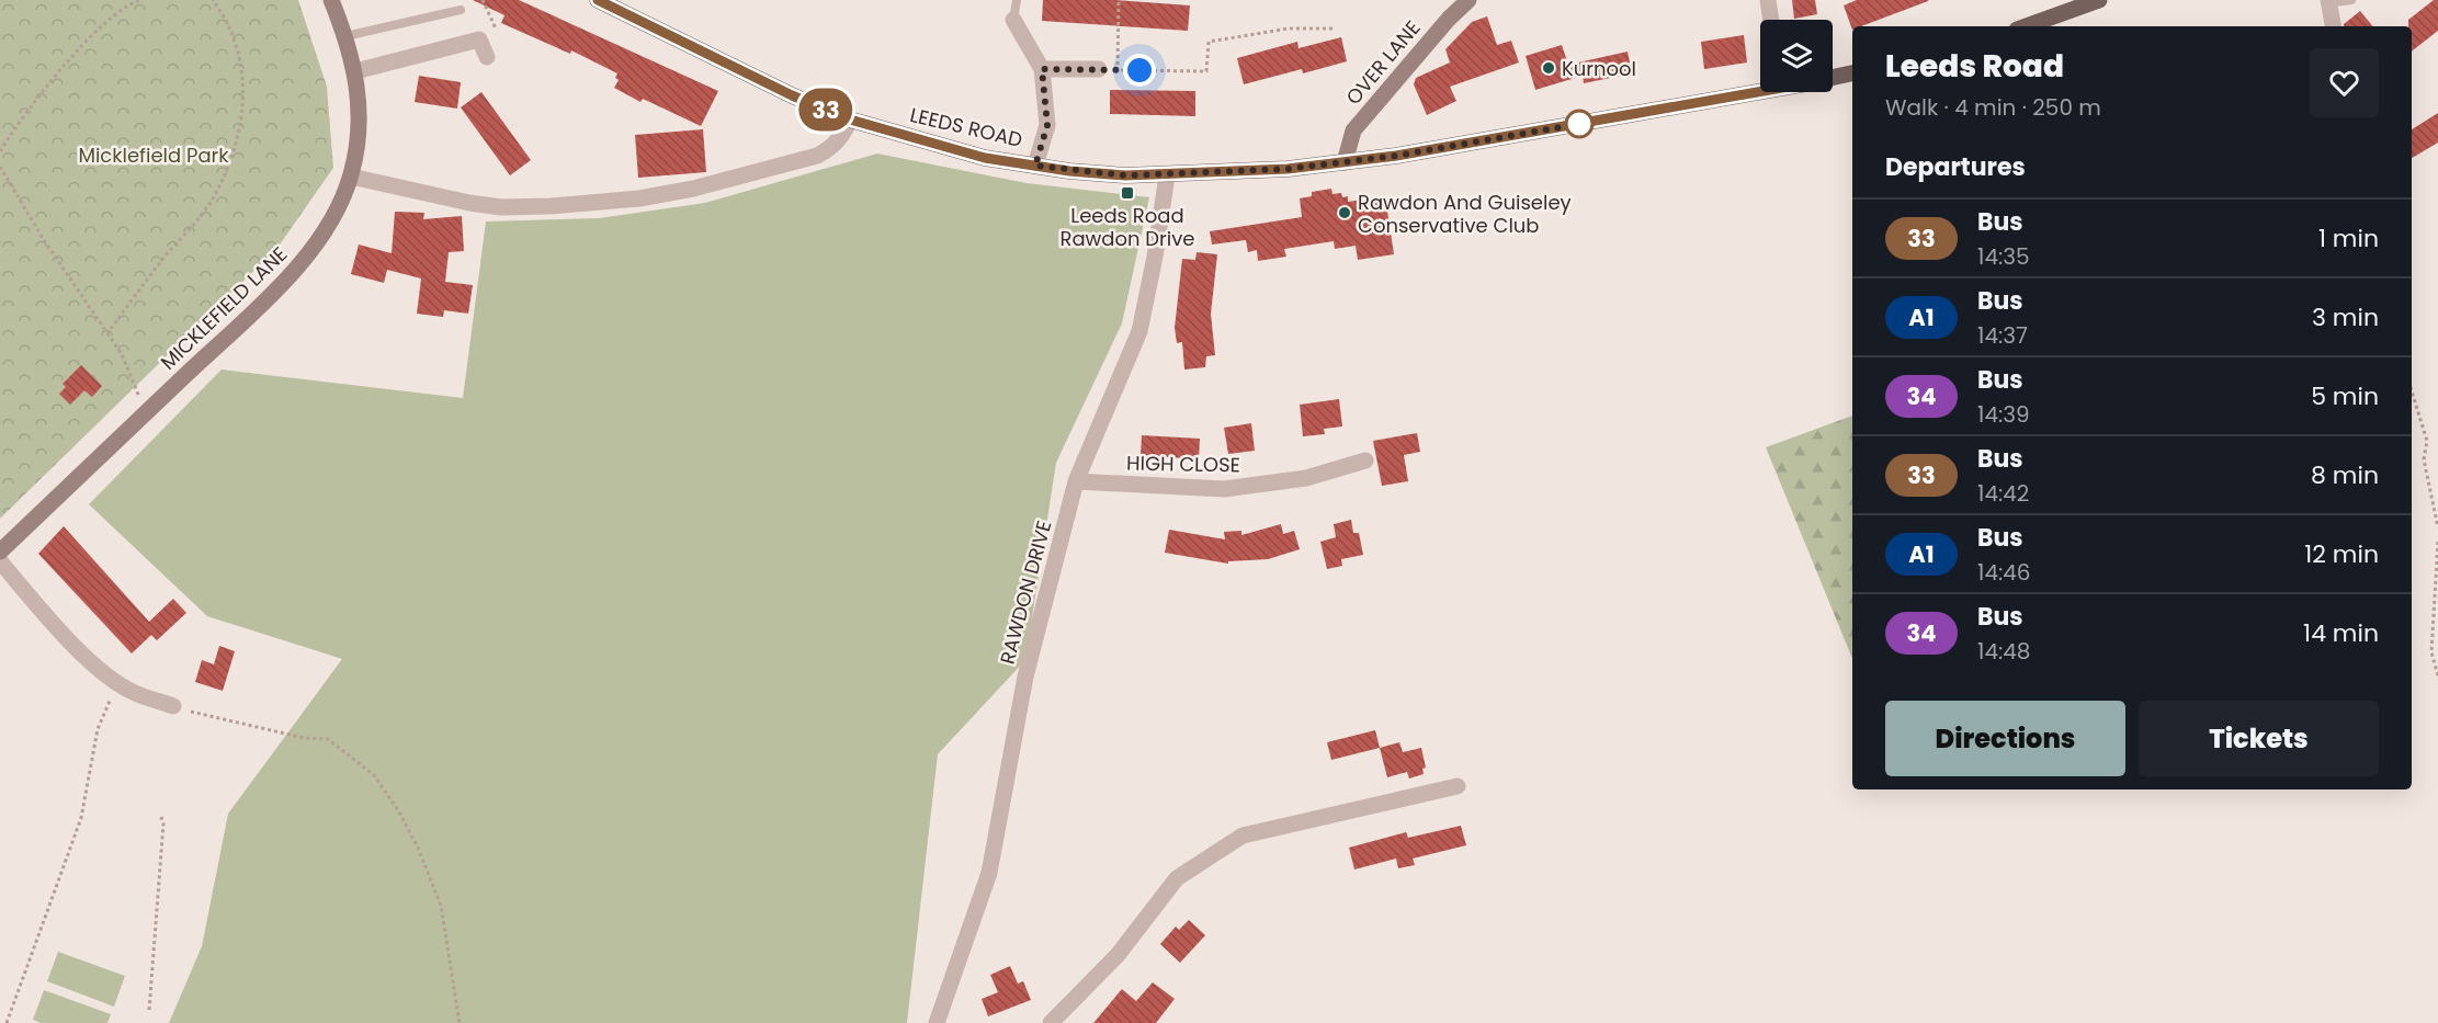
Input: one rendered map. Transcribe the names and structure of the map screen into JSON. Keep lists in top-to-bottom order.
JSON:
{
  "streets": {
    "main road": ["OVER LANE", "LEEDS ROAD", "MICKLEFIELD LANE"],
    "street": ["HIGH CLOSE", "RAWDON DRIVE"]
  },
  "crossings": [
    ["OVER LANE", "LEEDS ROAD"],
    ["LEEDS ROAD", "RAWDON DRIVE"],
    ["HIGH CLOSE", "RAWDON DRIVE"]
  ],
  "parks": ["Micklefield Park"],
  "places": {
    "other": ["Kurnool", "Rawdon And Guiseley Conservative Club"],
    "transit": ["Leeds Road Rawdon Drive"]
  },
  "lines": ["bus line 33"],
  "page": {
    "on_map": "33",
    "heading": [
      ["Leeds Road", "Walk · 4 min · 250 m"],
      "Departures"
    ],
    "list": [
      {
        "mark": "33",
        "name": "Bus",
        "note": "14:35",
        "value": "1 min"
      },
      {
        "mark": "A1",
        "name": "Bus",
        "note": "14:37",
        "value": "3 min"
      },
      {
        "mark": "34",
        "name": "Bus",
        "note": "14:39",
        "value": "5 min"
      },
      {
        "mark": "33",
        "name": "Bus",
        "note": "14:42",
        "value": "8 min"
      },
      {
        "mark": "A1",
        "name": "Bus",
        "note": "14:46",
        "value": "12 min"
      },
      {
        "mark": "34",
        "name": "Bus",
        "note": "14:48",
        "value": "14 min"
      }
    ],
    "buttons": ["Directions", "Tickets"]
  }
}
